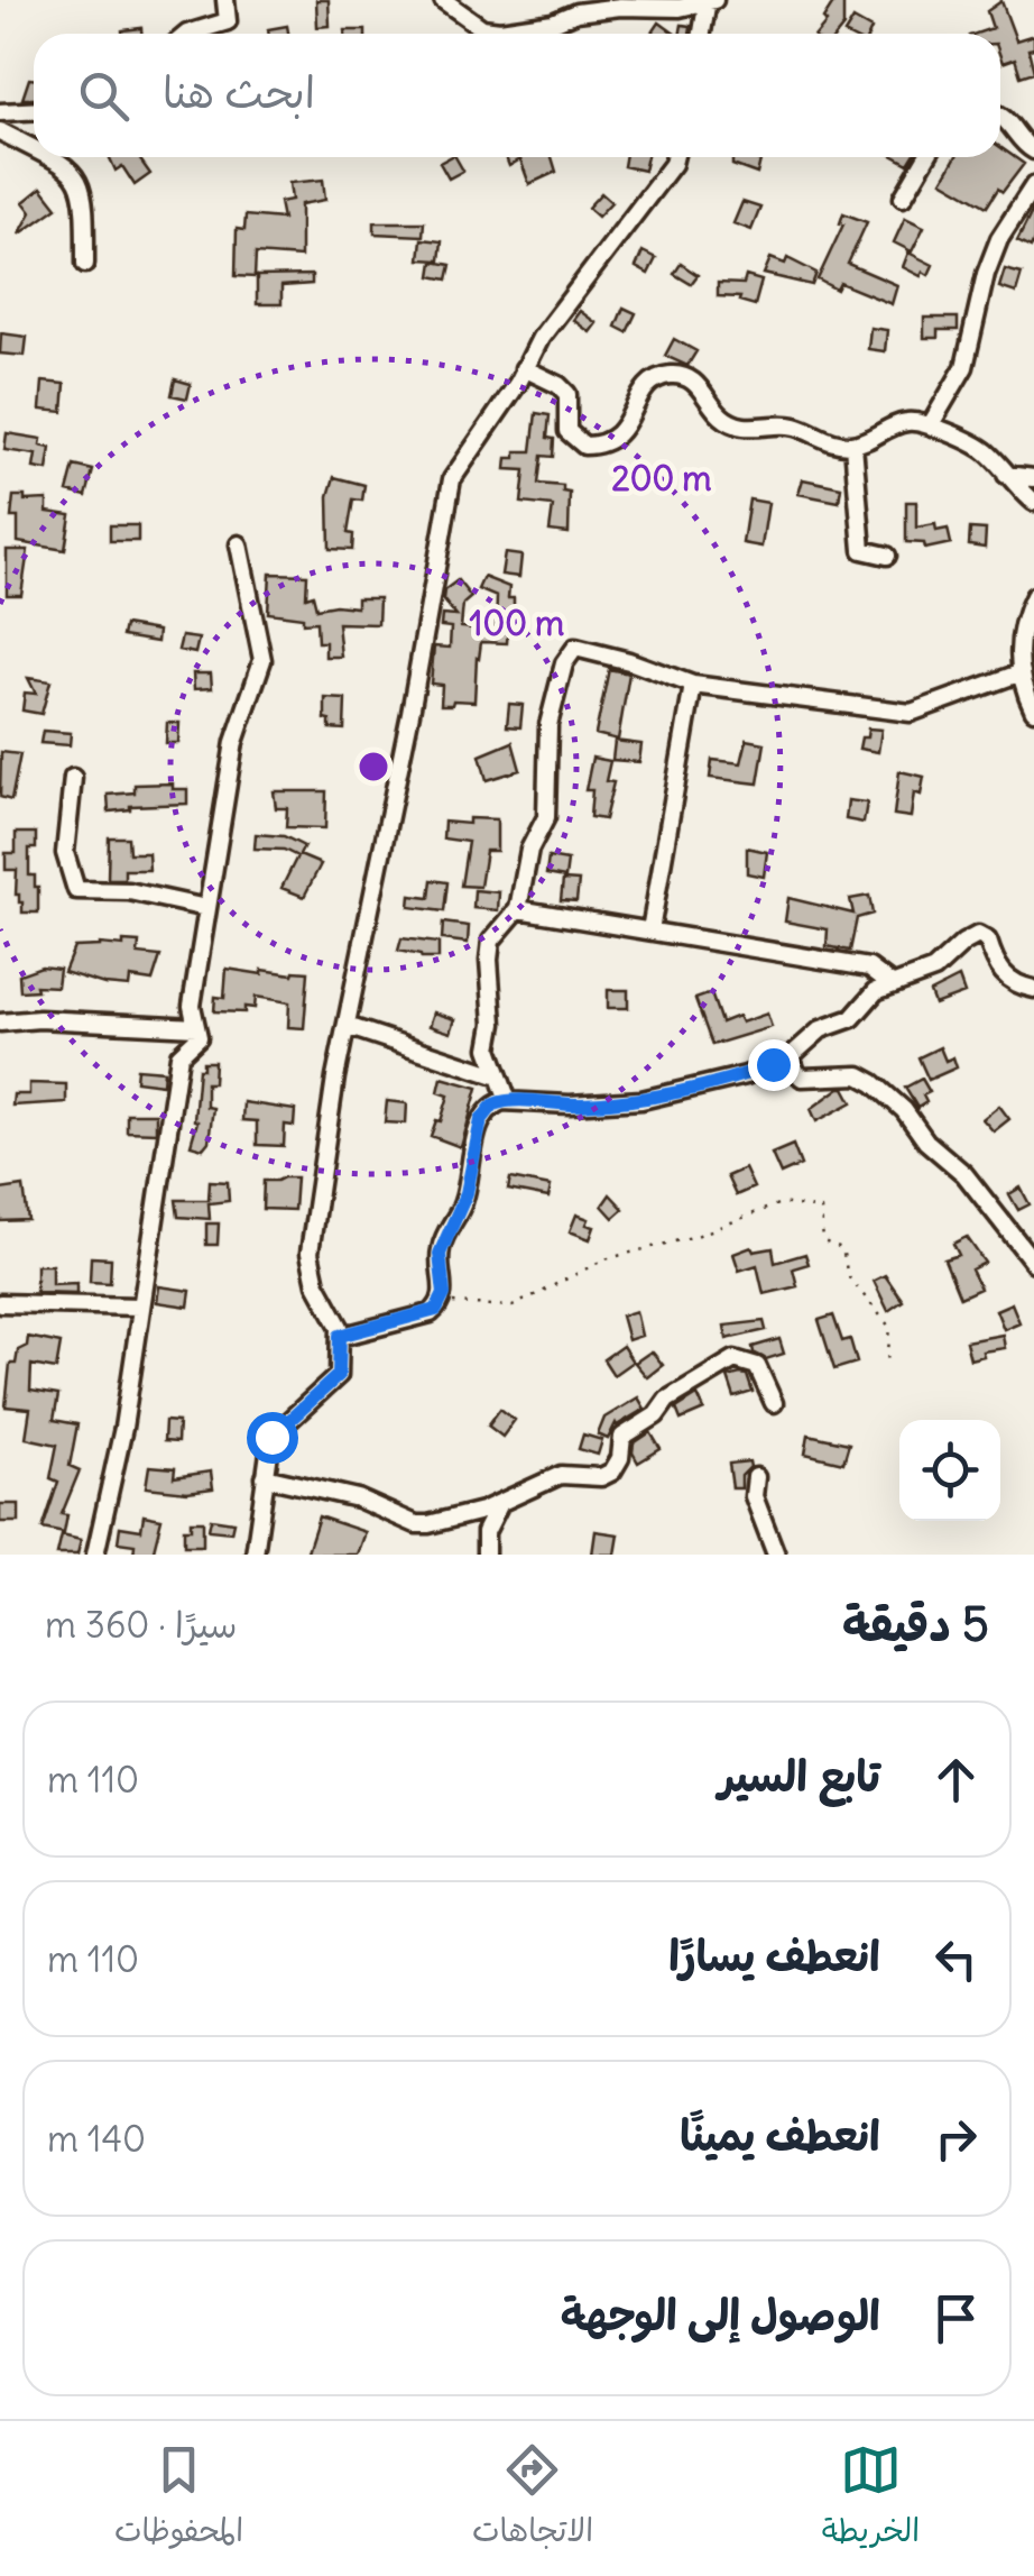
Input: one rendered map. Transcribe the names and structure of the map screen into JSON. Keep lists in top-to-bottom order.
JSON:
{
  "page": {
    "search": "ابحث هنا",
    "heading": ["5 دقيقة", "سيرًا · 360 m"],
    "list": [
      ["تابع السير", "110 m"],
      ["انعطف يسارًا", "110 m"],
      ["انعطف يمينًا", "140 m"],
      "الوصول إلى الوجهة"
    ],
    "nav": ["الخريطة", "الاتجاهات", "المحفوظات"]
  },
  "rings": ["200 m", "100 m"]
}
